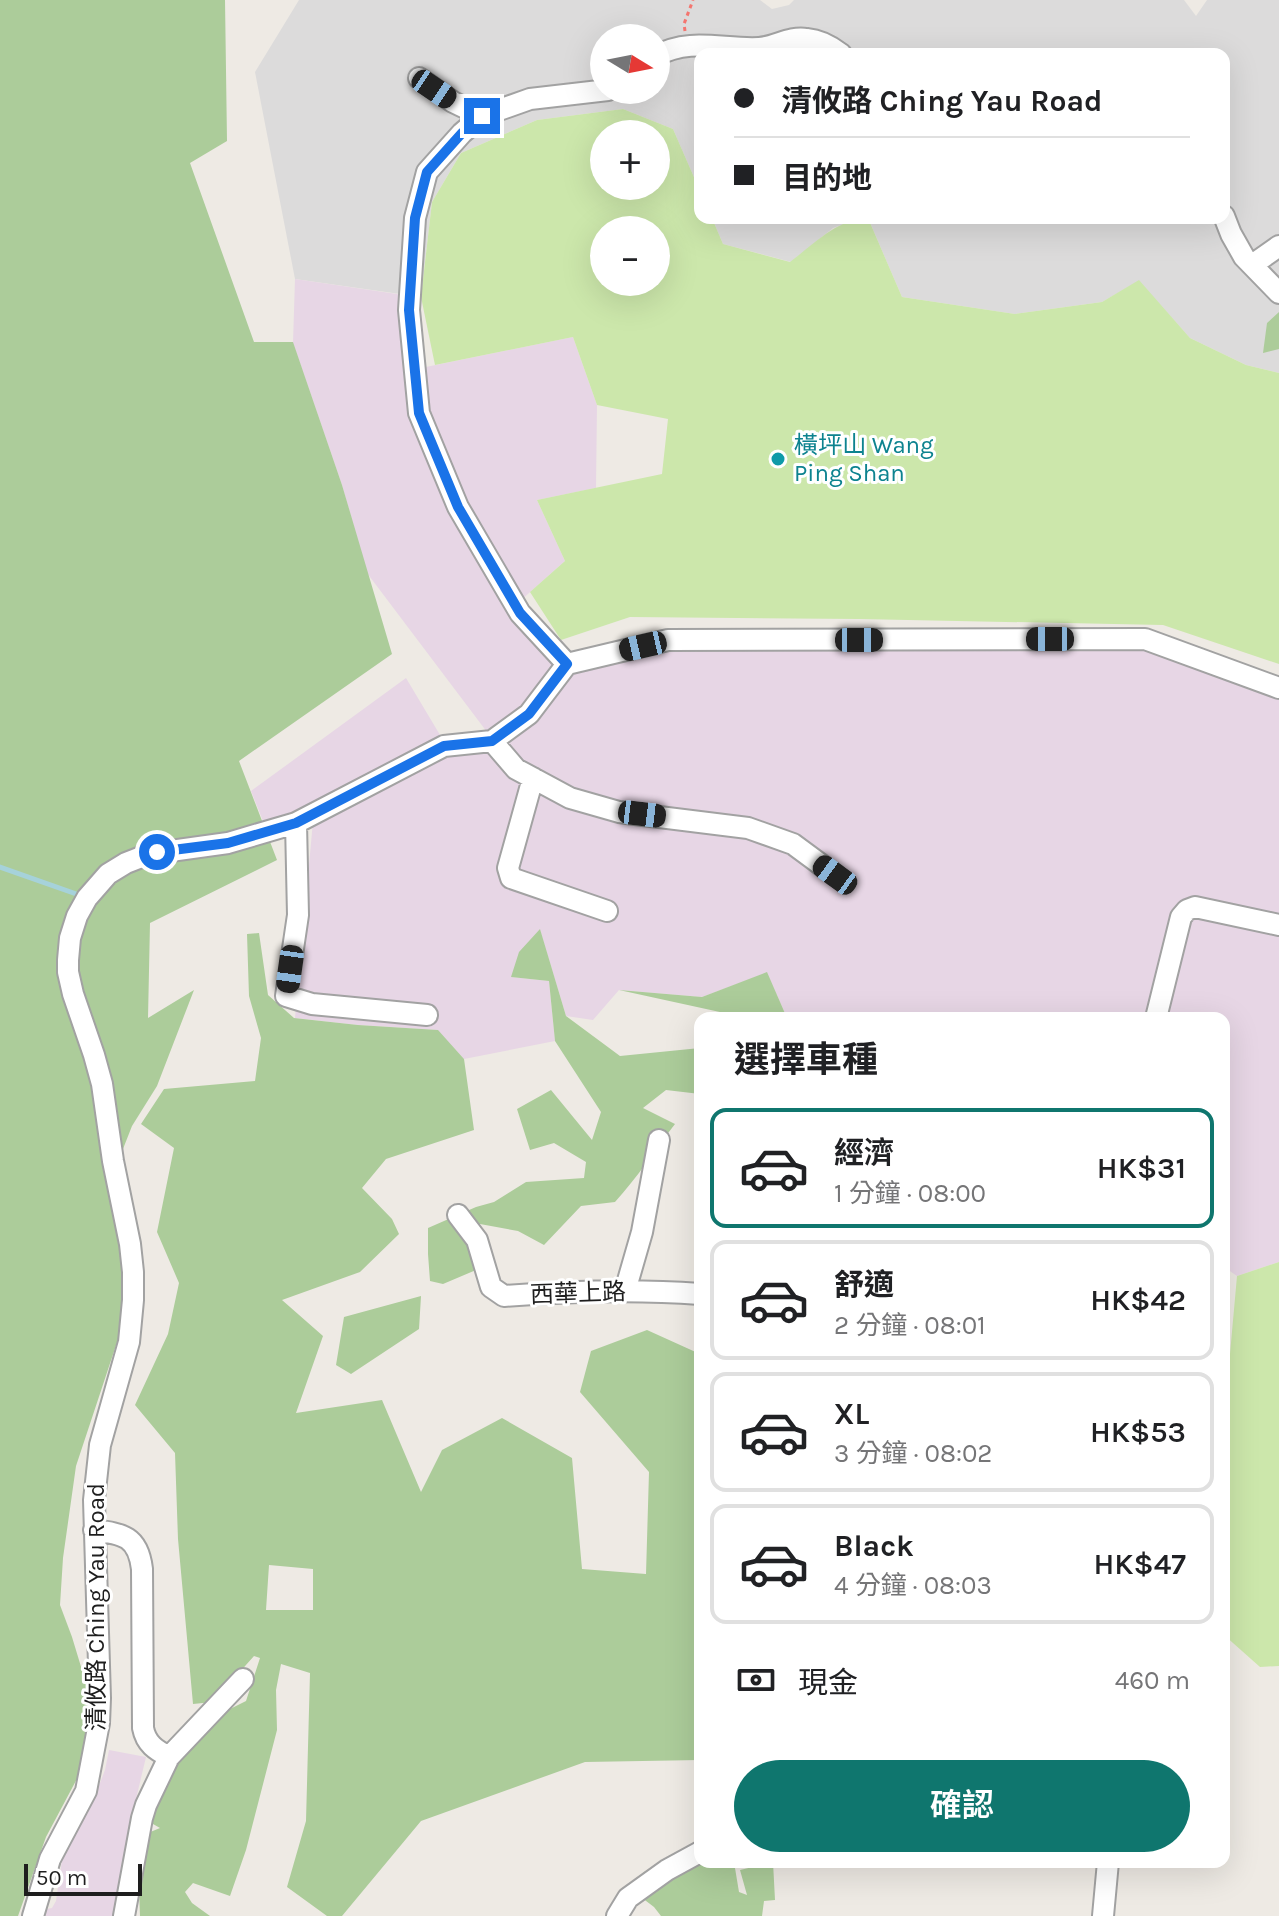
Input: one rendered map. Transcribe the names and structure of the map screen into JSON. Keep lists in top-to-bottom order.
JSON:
{
  "streets": {
    "street": ["西華上路", "清攸路 Ching Yau Road"]
  },
  "places": ["橫坪山 Wang Ping Shan"],
  "scale_bar": "50 m",
  "north": "right",
  "page": {
    "map_buttons": ["+", "−"],
    "banner": ["清攸路 Ching Yau Road", "目的地"],
    "heading": "選擇車種",
    "list": [
      {
        "name": "經濟",
        "note": "1 分鐘 · 08:00",
        "value": "HK$31"
      },
      {
        "name": "舒適",
        "note": "2 分鐘 · 08:01",
        "value": "HK$42"
      },
      {
        "name": "XL",
        "note": "3 分鐘 · 08:02",
        "value": "HK$53"
      },
      {
        "name": "Black",
        "note": "4 分鐘 · 08:03",
        "value": "HK$47"
      }
    ],
    "pay": ["現金", "460 m"],
    "buttons": "確認",
    "scale": "50 m"
  }
}
